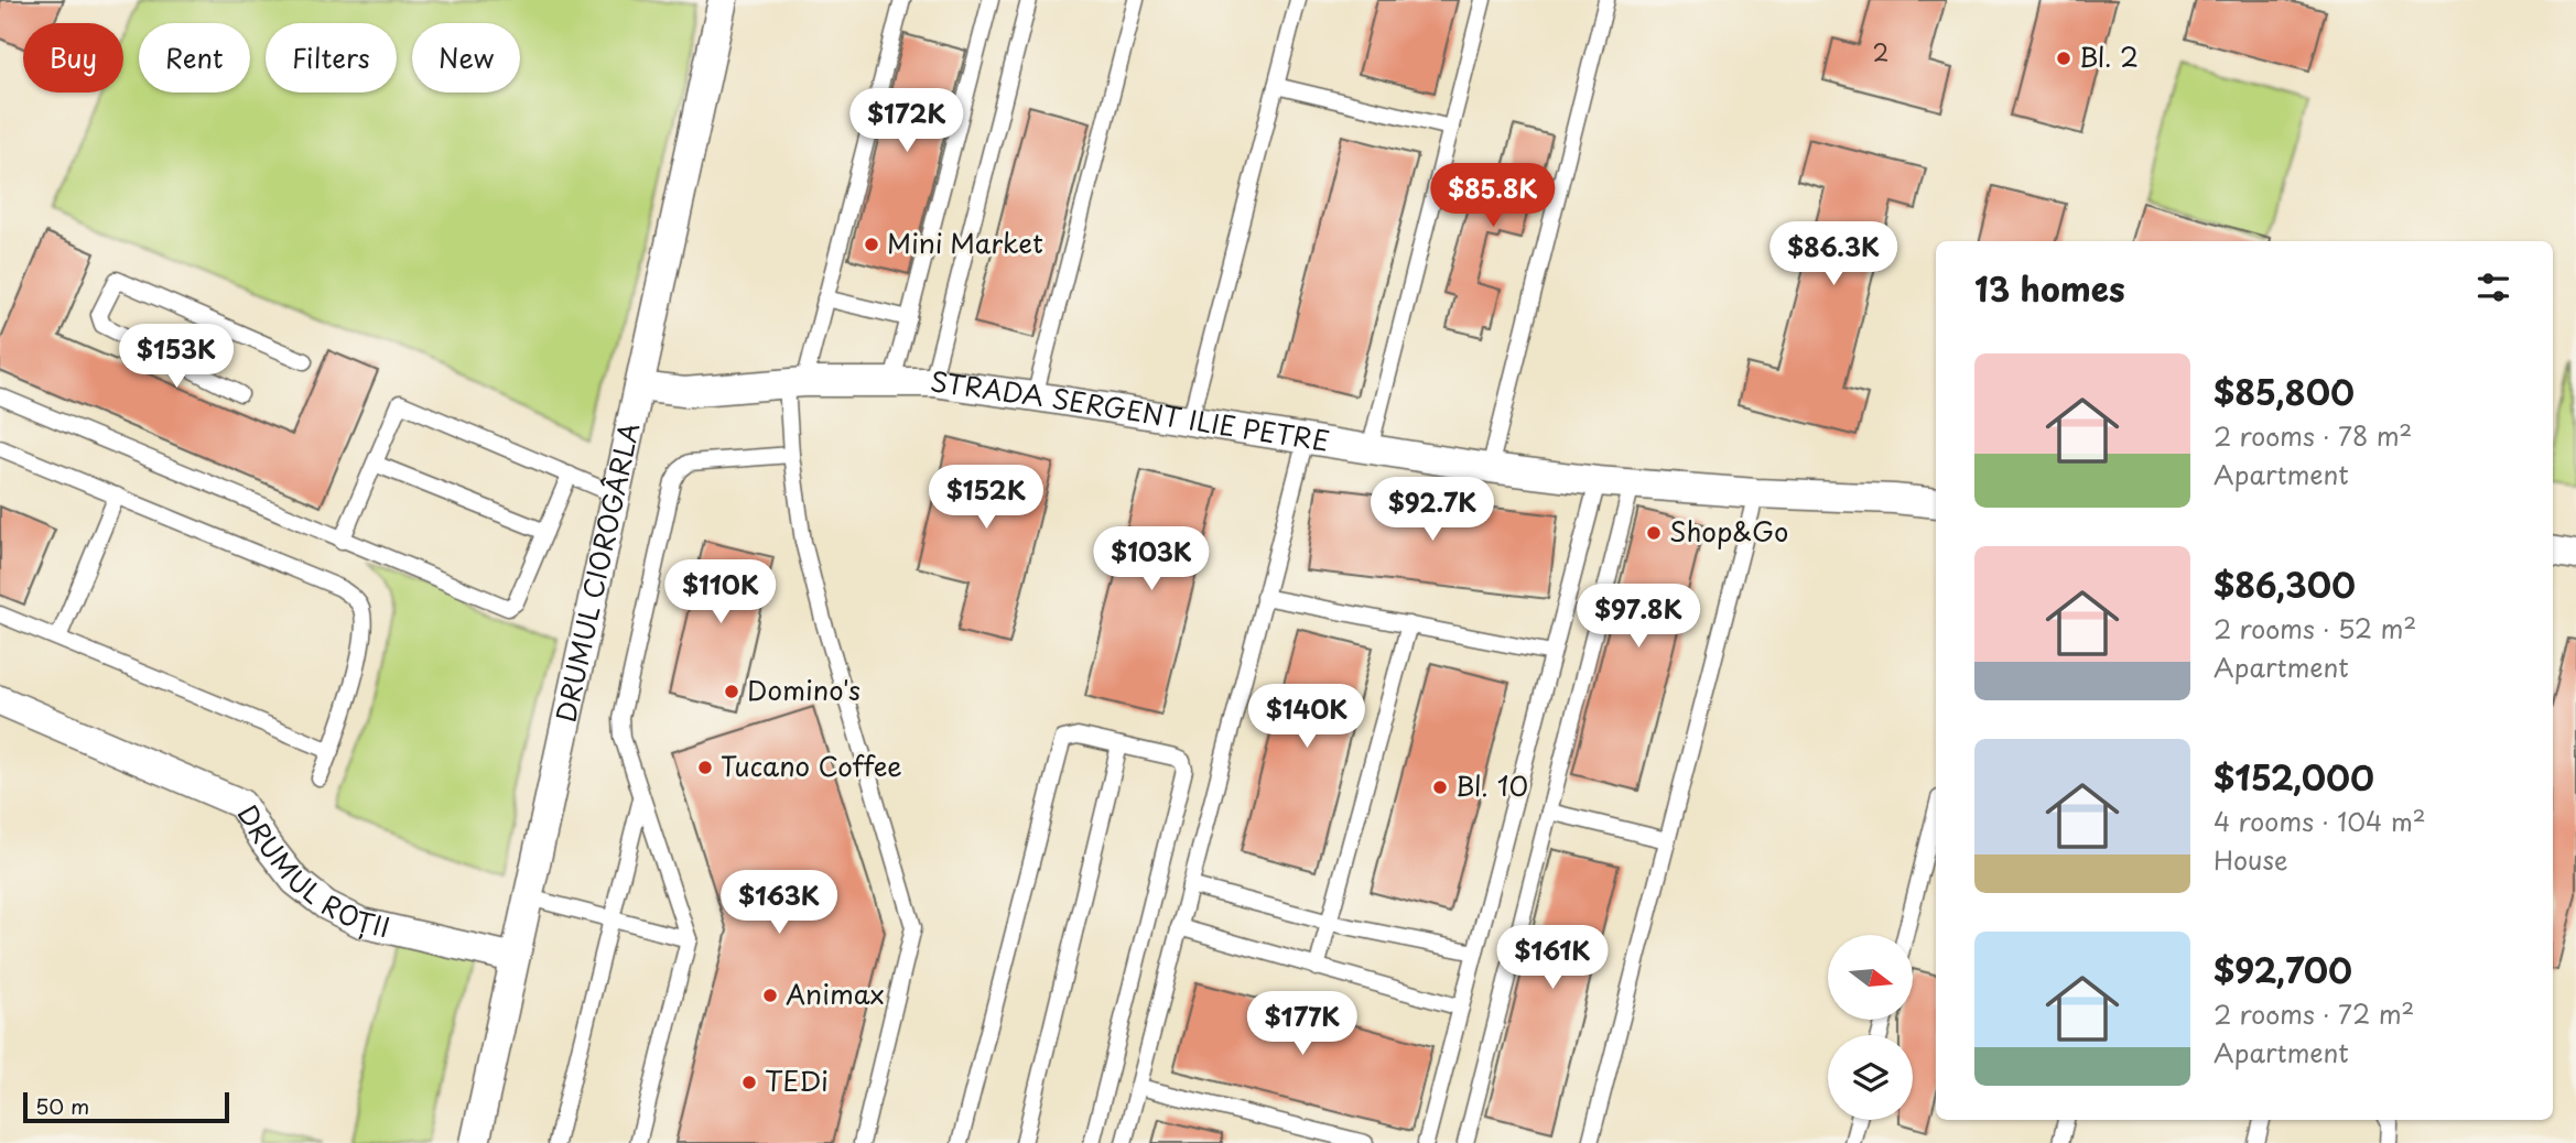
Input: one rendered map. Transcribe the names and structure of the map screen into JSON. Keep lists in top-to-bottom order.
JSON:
{
  "streets": {
    "street": ["STRADA SERGENT ILIE PETRE", "DRUMUL CIOROGÂRLA", "DRUMUL ROȚII"]
  },
  "crossings": [
    ["STRADA SERGENT ILIE PETRE", "DRUMUL CIOROGÂRLA"],
    ["DRUMUL CIOROGÂRLA", "DRUMUL ROȚII"]
  ],
  "places": [
    "Bl. 2",
    "Mini Market",
    "Shop&Go",
    "Domino's",
    "Tucano Coffee",
    "Bl. 10",
    "Animax",
    "TEDi"
  ],
  "house_numbers": ["2"],
  "scale_bar": "50 m",
  "north": "right",
  "page": {
    "chip": [
      "Buy",
      "Rent",
      "Filters",
      "New"
    ],
    "price": [
      "$172K",
      "$85.8K",
      "$86.3K",
      "$153K",
      "$152K",
      "$92.7K",
      "$103K",
      "$110K",
      "$97.8K",
      "$140K",
      "$163K",
      "$161K",
      "$177K"
    ],
    "heading": "13 homes",
    "list": [
      {
        "name": "$85,800",
        "note": "2 rooms · 78 m² · Apartment"
      },
      {
        "name": "$86,300",
        "note": "2 rooms · 52 m² · Apartment"
      },
      {
        "name": "$152,000",
        "note": "4 rooms · 104 m² · House"
      },
      {
        "name": "$92,700",
        "note": "2 rooms · 72 m² · Apartment"
      }
    ],
    "scale": "50 m"
  }
}
